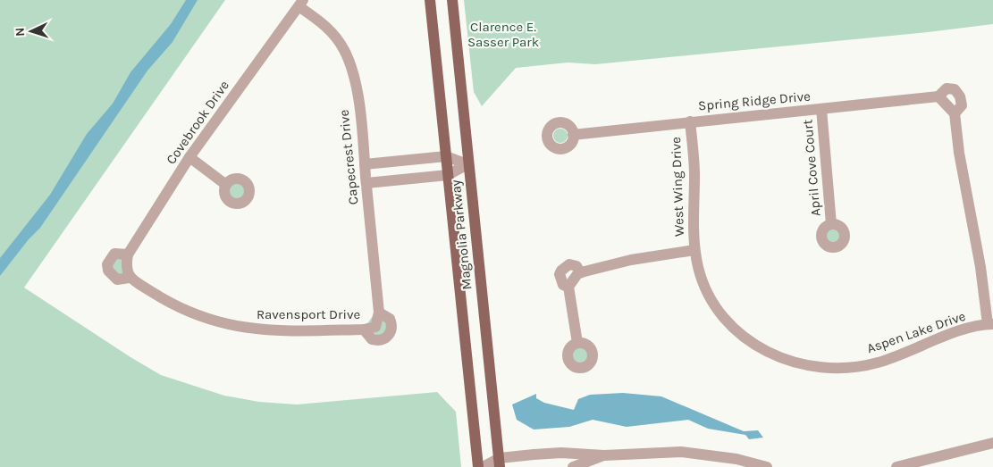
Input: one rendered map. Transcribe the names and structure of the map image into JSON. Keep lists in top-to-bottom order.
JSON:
{
  "streets": {
    "main road": ["Magnolia Parkway"],
    "street": [
      "Spring Ridge Drive",
      "Covebrook Drive",
      "Capecrest Drive",
      "April Cove Court",
      "West Wing Drive",
      "Ravensport Drive",
      "Aspen Lake Drive"
    ]
  },
  "crossings": [
    ["Spring Ridge Drive", "April Cove Court"],
    ["Spring Ridge Drive", "West Wing Drive"],
    ["Covebrook Drive", "Capecrest Drive"],
    ["Covebrook Drive", "Ravensport Drive"],
    ["Capecrest Drive", "Ravensport Drive"],
    ["West Wing Drive", "Aspen Lake Drive"]
  ],
  "parks": ["Clarence E. Sasser Park"],
  "north": "left"
}
